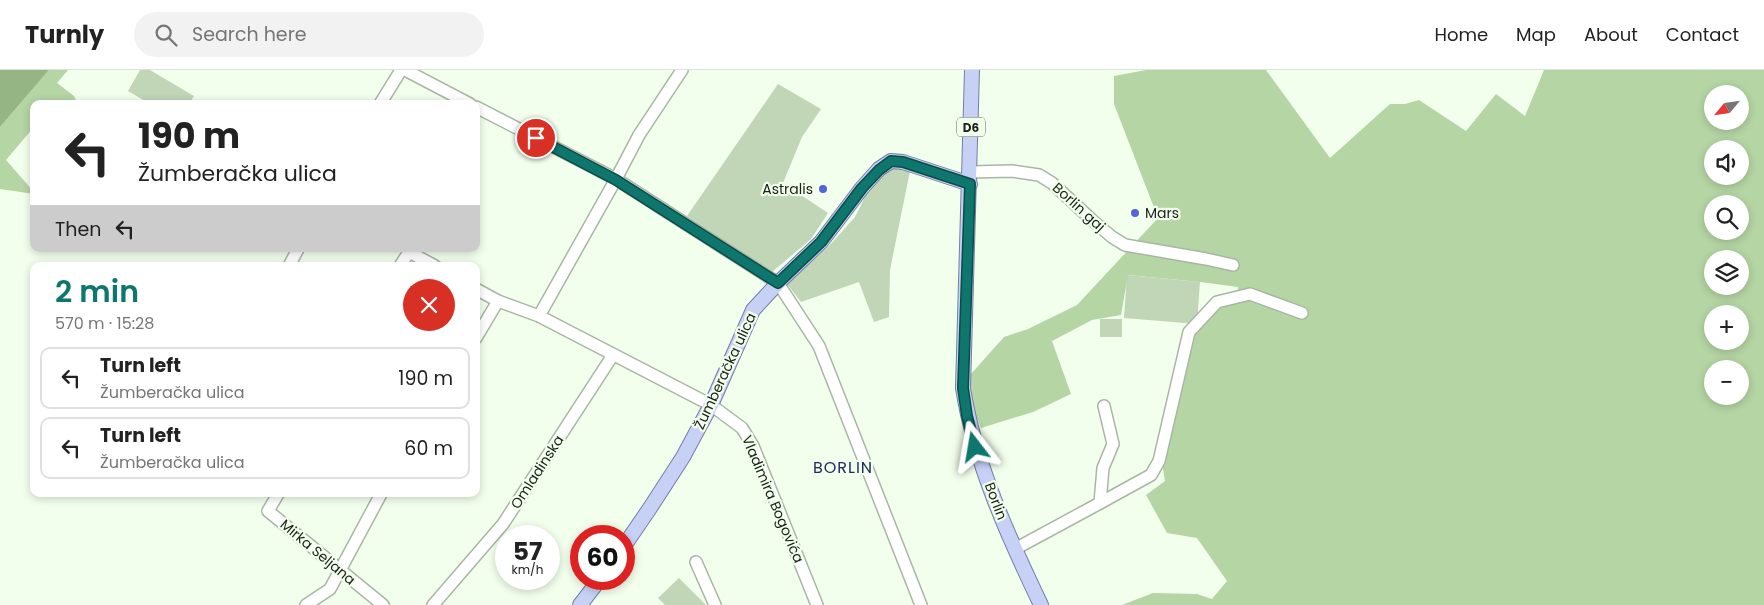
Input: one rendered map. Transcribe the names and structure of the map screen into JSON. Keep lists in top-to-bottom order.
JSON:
{
  "streets": {
    "main road": ["D6", "Žumberačka ulica", "Borlin"],
    "street": [
      "Borlin gaj",
      "Omladinska",
      "Vladimira Bogovića",
      "Mirka Seljana"
    ]
  },
  "crossings": [
    ["D6", "Borlin gaj"],
    ["D6", "Žumberačka ulica"],
    ["D6", "Borlin"],
    ["Borlin gaj", "Žumberačka ulica"],
    ["Borlin gaj", "Borlin"],
    ["Žumberačka ulica", "Vladimira Bogovića"],
    ["Žumberačka ulica", "Borlin"],
    ["Omladinska", "Vladimira Bogovića"]
  ],
  "districts": ["BORLIN"],
  "places": ["Astralis", "Mars"],
  "north": "bottom left",
  "page": {
    "header": "Turnly",
    "search": "Search here",
    "nav": [
      "Home",
      "Map",
      "About",
      "Contact"
    ],
    "map_buttons": ["+", "−"],
    "turn": ["190 m", "Žumberačka ulica"],
    "then": "Then",
    "heading": ["2 min", "570 m · 15:28"],
    "list": [
      {
        "name": "Turn left",
        "note": "Žumberačka ulica",
        "value": "190 m"
      },
      {
        "name": "Turn left",
        "note": "Žumberačka ulica",
        "value": "60 m"
      }
    ],
    "speed": "57 km/h",
    "limit": "60"
  }
}
